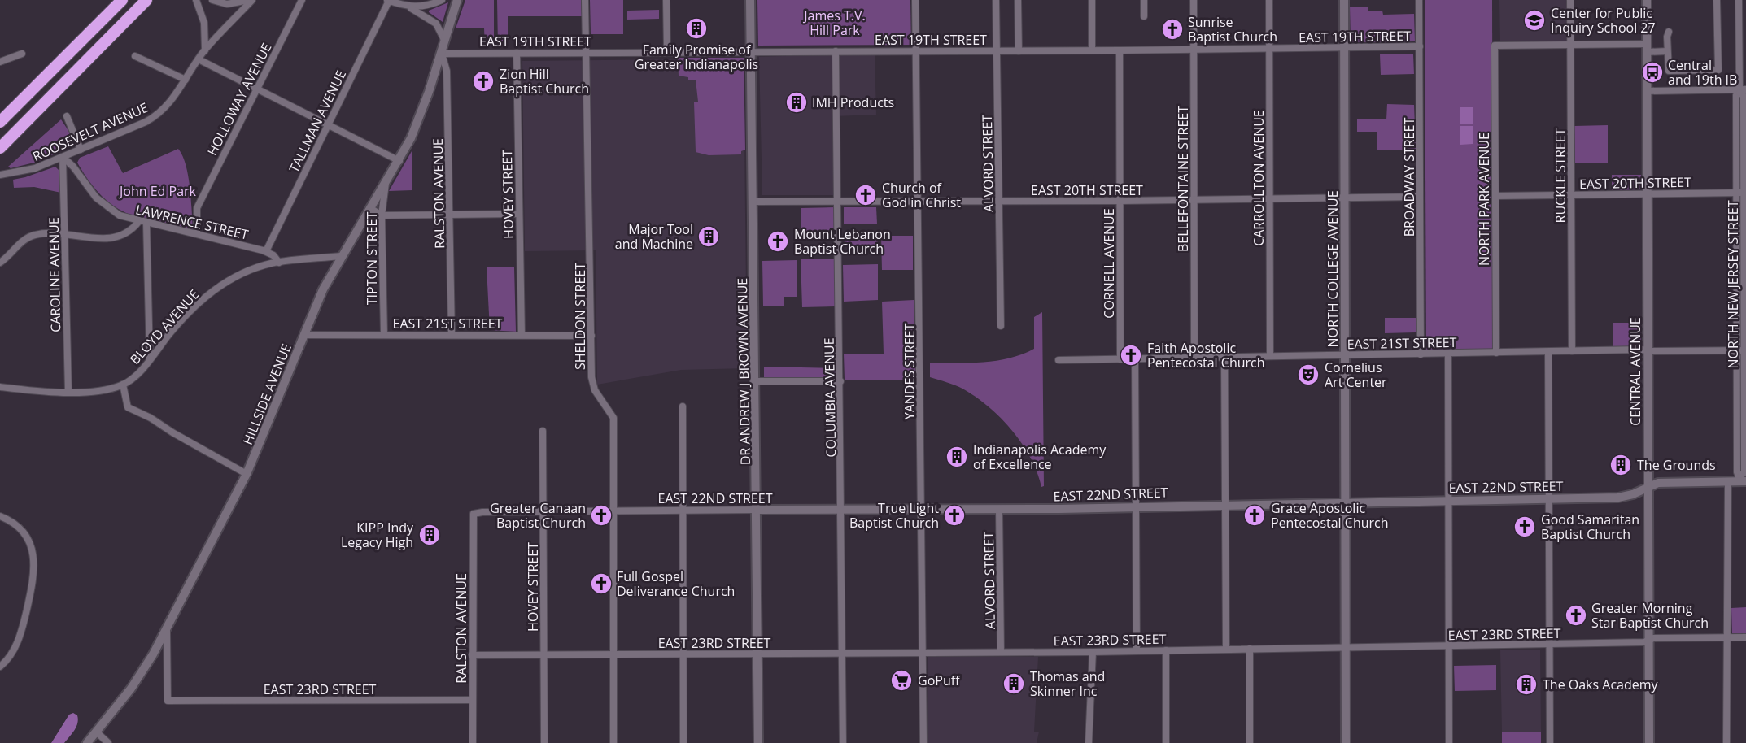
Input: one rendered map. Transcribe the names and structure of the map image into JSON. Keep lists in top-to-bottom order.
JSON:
{
  "streets": {
    "main road": [
      "NORTH COLLEGE AVENUE",
      "DR ANDREW J BROWN AVENUE",
      "CENTRAL AVENUE",
      "HILLSIDE AVENUE",
      "EAST 22ND STREET"
    ],
    "street": [
      "EAST 19TH STREET",
      "HOLLOWAY AVENUE",
      "TALLMAN AVENUE",
      "ROOSEVELT AVENUE",
      "ALVORD STREET",
      "RUCKLE STREET",
      "BROADWAY STREET",
      "CARROLLTON AVENUE",
      "BELLEFONTAINE STREET",
      "EAST 20TH STREET",
      "RALSTON AVENUE",
      "HOVEY STREET",
      "NORTH PARK AVENUE",
      "LAWRENCE STREET",
      "TIPTON STREET",
      "CORNELL AVENUE",
      "CAROLINE AVENUE",
      "NORTH NEW JERSEY STREET",
      "SHELDON STREET",
      "EAST 21ST STREET",
      "BLOYD AVENUE",
      "YANDES STREET",
      "COLUMBIA AVENUE",
      "EAST 23RD STREET"
    ]
  },
  "crossings": [
    ["EAST 19TH STREET", "ALVORD STREET"],
    ["EAST 19TH STREET", "BROADWAY STREET"],
    ["EAST 19TH STREET", "CARROLLTON AVENUE"],
    ["EAST 19TH STREET", "BELLEFONTAINE STREET"],
    ["EAST 19TH STREET", "RALSTON AVENUE"],
    ["EAST 19TH STREET", "HOVEY STREET"],
    ["EAST 19TH STREET", "CORNELL AVENUE"],
    ["EAST 19TH STREET", "NORTH COLLEGE AVENUE"],
    ["EAST 19TH STREET", "SHELDON STREET"],
    ["EAST 19TH STREET", "DR ANDREW J BROWN AVENUE"],
    ["EAST 19TH STREET", "YANDES STREET"],
    ["EAST 19TH STREET", "HILLSIDE AVENUE"],
    ["EAST 19TH STREET", "COLUMBIA AVENUE"],
    ["HOLLOWAY AVENUE", "LAWRENCE STREET"],
    ["TALLMAN AVENUE", "LAWRENCE STREET"],
    ["ROOSEVELT AVENUE", "LAWRENCE STREET"],
    ["ROOSEVELT AVENUE", "CAROLINE AVENUE"],
    ["ALVORD STREET", "EAST 20TH STREET"],
    ["ALVORD STREET", "EAST 22ND STREET"],
    ["ALVORD STREET", "EAST 23RD STREET"],
    ["RUCKLE STREET", "EAST 20TH STREET"],
    ["RUCKLE STREET", "NORTH PARK AVENUE"],
    ["RUCKLE STREET", "EAST 21ST STREET"],
    ["BROADWAY STREET", "EAST 20TH STREET"],
    ["BROADWAY STREET", "EAST 21ST STREET"],
    ["CARROLLTON AVENUE", "EAST 20TH STREET"],
    ["CARROLLTON AVENUE", "EAST 21ST STREET"],
    ["BELLEFONTAINE STREET", "EAST 20TH STREET"],
    ["BELLEFONTAINE STREET", "EAST 21ST STREET"],
    ["EAST 20TH STREET", "NORTH PARK AVENUE"],
    ["EAST 20TH STREET", "CORNELL AVENUE"],
    ["EAST 20TH STREET", "NORTH COLLEGE AVENUE"],
    ["EAST 20TH STREET", "NORTH NEW JERSEY STREET"],
    ["EAST 20TH STREET", "DR ANDREW J BROWN AVENUE"],
    ["EAST 20TH STREET", "YANDES STREET"],
    ["EAST 20TH STREET", "CENTRAL AVENUE"],
    ["EAST 20TH STREET", "COLUMBIA AVENUE"],
    ["RALSTON AVENUE", "EAST 21ST STREET"],
    ["RALSTON AVENUE", "HILLSIDE AVENUE"],
    ["RALSTON AVENUE", "EAST 22ND STREET"],
    ["RALSTON AVENUE", "EAST 23RD STREET"],
    ["HOVEY STREET", "EAST 21ST STREET"],
    ["HOVEY STREET", "EAST 22ND STREET"],
    ["HOVEY STREET", "EAST 23RD STREET"],
    ["NORTH PARK AVENUE", "EAST 21ST STREET"],
    ["LAWRENCE STREET", "CAROLINE AVENUE"],
    ["LAWRENCE STREET", "BLOYD AVENUE"],
    ["TIPTON STREET", "EAST 21ST STREET"],
    ["TIPTON STREET", "HILLSIDE AVENUE"],
    ["CORNELL AVENUE", "EAST 21ST STREET"],
    ["NORTH COLLEGE AVENUE", "EAST 21ST STREET"],
    ["NORTH COLLEGE AVENUE", "EAST 22ND STREET"],
    ["NORTH COLLEGE AVENUE", "EAST 23RD STREET"],
    ["NORTH NEW JERSEY STREET", "EAST 21ST STREET"],
    ["NORTH NEW JERSEY STREET", "EAST 22ND STREET"],
    ["SHELDON STREET", "EAST 21ST STREET"],
    ["SHELDON STREET", "EAST 22ND STREET"],
    ["SHELDON STREET", "EAST 23RD STREET"],
    ["EAST 21ST STREET", "CENTRAL AVENUE"],
    ["EAST 21ST STREET", "HILLSIDE AVENUE"],
    ["BLOYD AVENUE", "HILLSIDE AVENUE"],
    ["DR ANDREW J BROWN AVENUE", "EAST 22ND STREET"],
    ["DR ANDREW J BROWN AVENUE", "EAST 23RD STREET"],
    ["YANDES STREET", "EAST 22ND STREET"],
    ["YANDES STREET", "EAST 23RD STREET"],
    ["CENTRAL AVENUE", "EAST 22ND STREET"],
    ["CENTRAL AVENUE", "EAST 23RD STREET"],
    ["HILLSIDE AVENUE", "EAST 23RD STREET"],
    ["COLUMBIA AVENUE", "EAST 22ND STREET"],
    ["COLUMBIA AVENUE", "EAST 23RD STREET"]
  ],
  "parks": ["James T.V. Hill Park", "John Ed Park"],
  "places": {
    "school or university": ["Center for Public Inquiry School 27"],
    "building": [
      "Family Promise of Greater Indianapolis",
      "IMH Products",
      "Major Tool and Machine",
      "Indianapolis Academy of Excellence",
      "The Grounds",
      "KIPP Indy Legacy High",
      "Thomas and Skinner Inc",
      "The Oaks Academy"
    ],
    "church": [
      "Sunrise Baptist Church",
      "Zion Hill Baptist Church",
      "Church of God in Christ",
      "Mount Lebanon Baptist Church",
      "Faith Apostolic Pentecostal Church",
      "Greater Canaan Baptist Church",
      "True Light Baptist Church",
      "Grace Apostolic Pentecostal Church",
      "Good Samaritan Baptist Church",
      "Full Gospel Deliverance Church",
      "Greater Morning Star Baptist Church"
    ],
    "bus stop": ["Central and 19th IB"],
    "theatre": ["Cornelius Art Center"],
    "supermarket": ["GoPuff"]
  }
}
